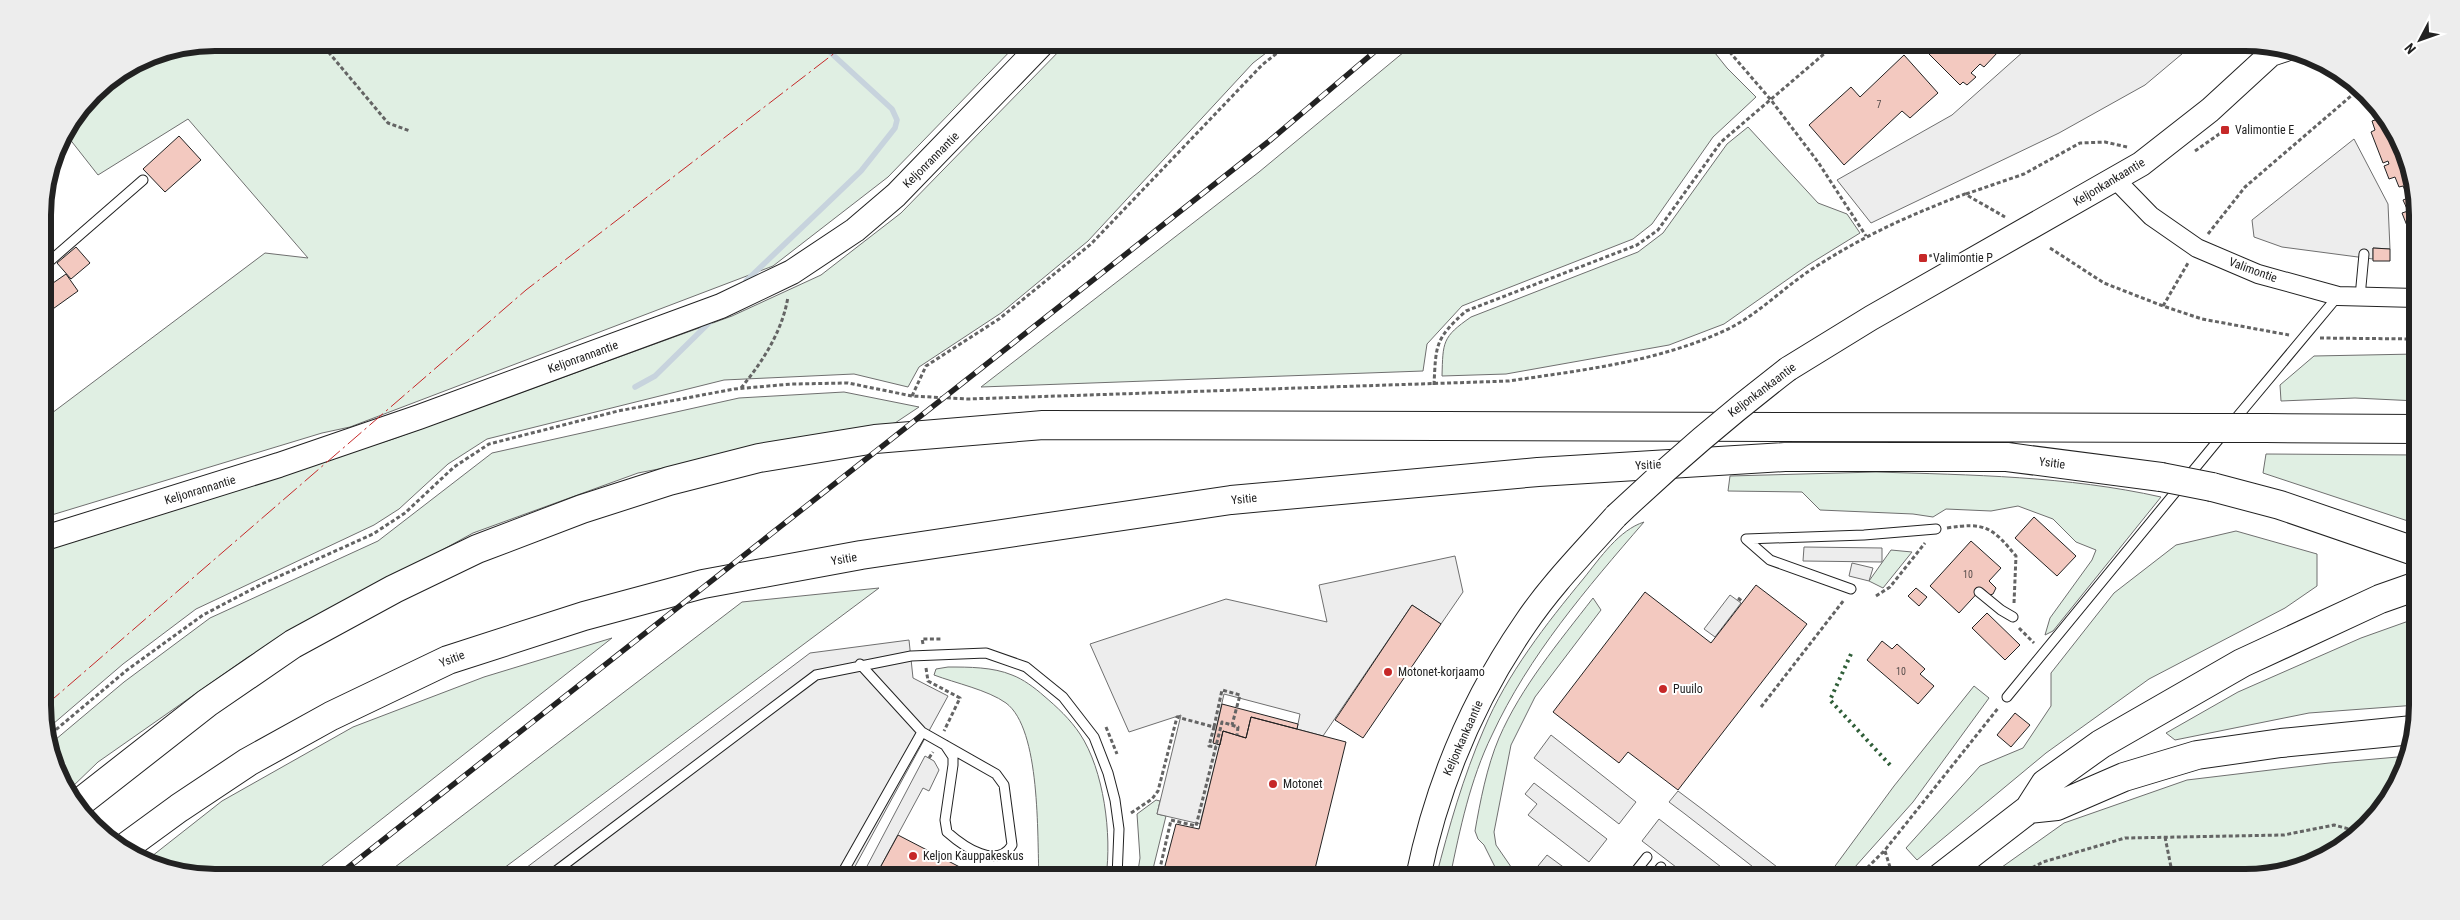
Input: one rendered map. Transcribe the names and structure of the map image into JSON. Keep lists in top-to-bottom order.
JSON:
{
  "streets": {
    "highway": ["Ysitie"],
    "main road": ["Keljonrannantie", "Keljonkankaantie"],
    "street": ["Valimontie"]
  },
  "crossings": [
    ["Keljonkankaantie", "Valimontie"]
  ],
  "places": {
    "transit": ["Valimontie E", "Valimontie P"],
    "other": [
      "Motonet-korjaamo",
      "Puuilo",
      "Motonet",
      "Keljon Kauppakeskus"
    ]
  },
  "house_numbers": ["7", "10", "10"],
  "north": "bottom left"
}
